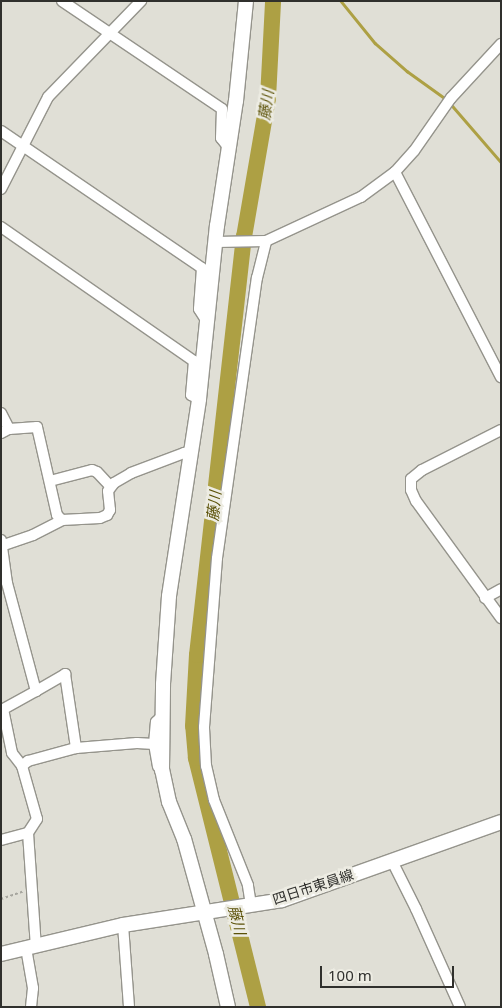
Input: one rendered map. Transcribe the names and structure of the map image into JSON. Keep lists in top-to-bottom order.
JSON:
{
  "streets": {
    "street": ["四日市東員線"]
  },
  "water": ["藤川"],
  "scale_bar": "100 m"
}
